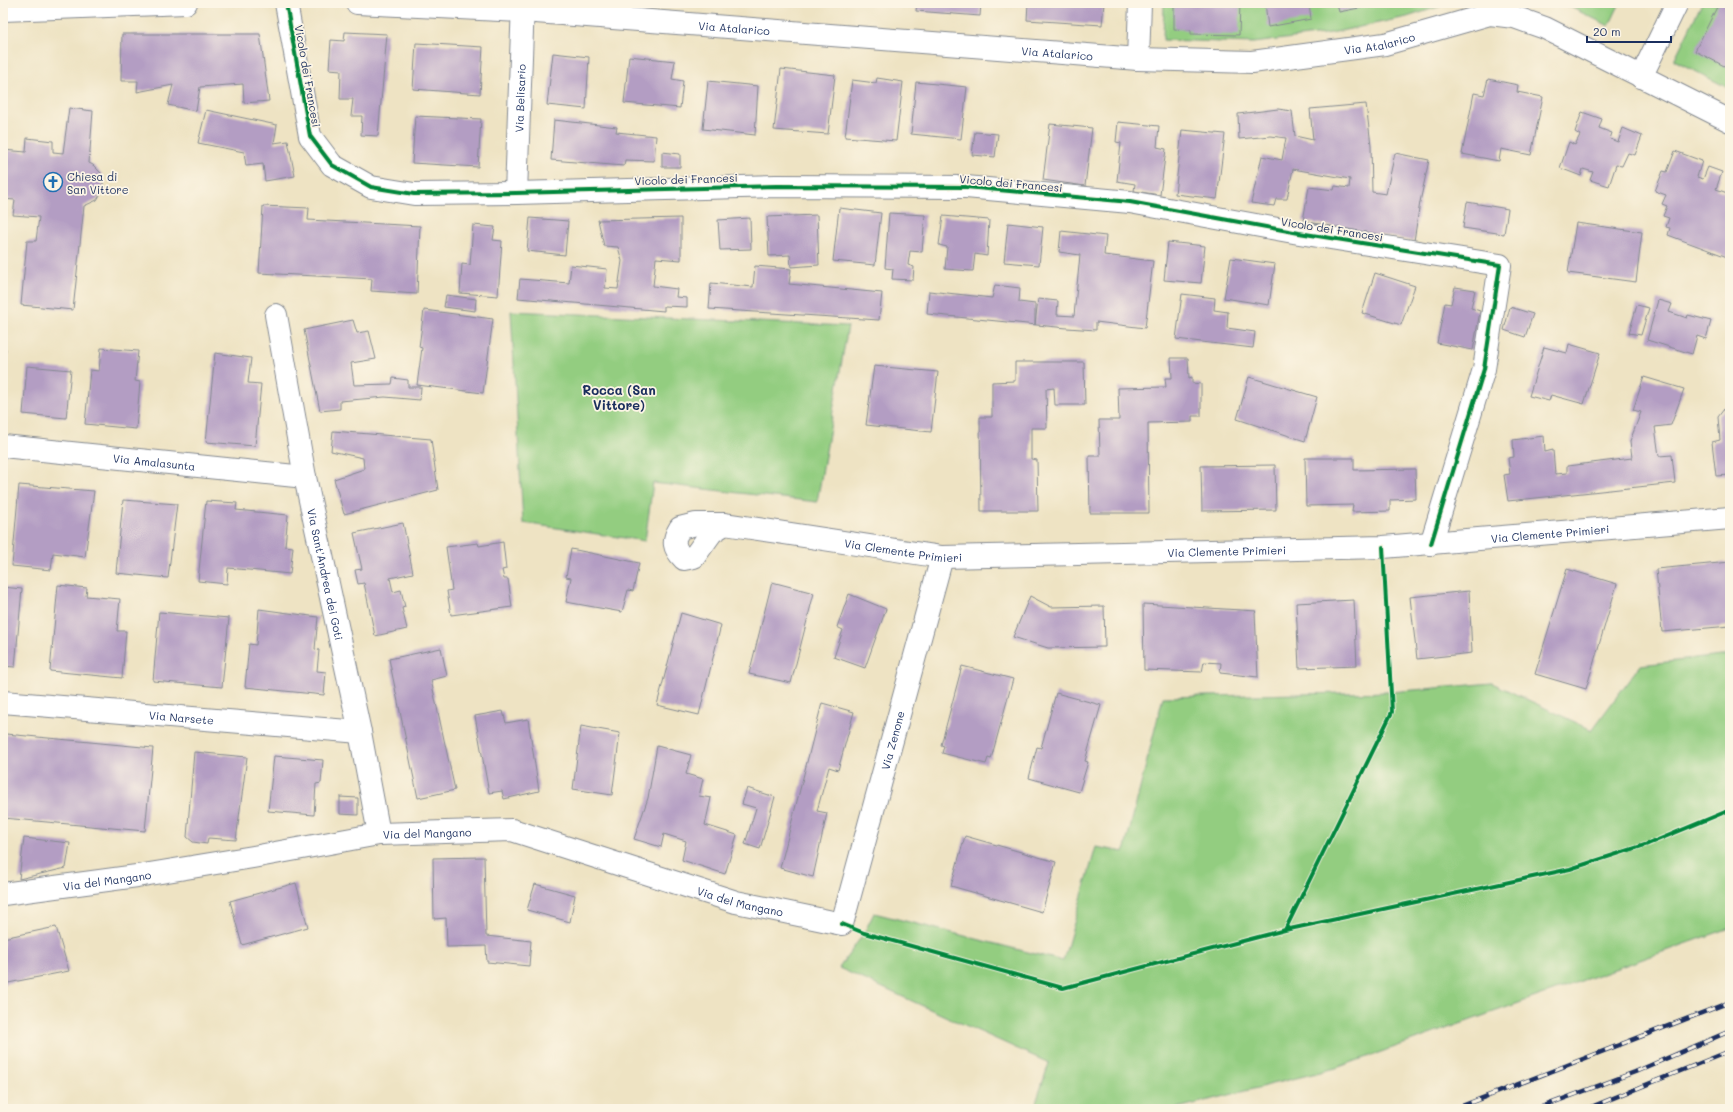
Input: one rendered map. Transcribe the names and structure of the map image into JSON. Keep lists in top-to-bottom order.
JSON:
{
  "streets": {
    "street": [
      "Via Atalarico",
      "Vicolo dei Francesi",
      "Via Belisario",
      "Via Amalasunta",
      "Via Clemente Primieri",
      "Via Sant'Andrea dei Goti",
      "Via Narsete",
      "Via Zenone",
      "Via del Mangano"
    ]
  },
  "crossings": [
    ["Via Atalarico", "Via Belisario"],
    ["Vicolo dei Francesi", "Via Belisario"],
    ["Vicolo dei Francesi", "Via Clemente Primieri"],
    ["Via Amalasunta", "Via Sant'Andrea dei Goti"],
    ["Via Clemente Primieri", "Via Zenone"],
    ["Via Sant'Andrea dei Goti", "Via Narsete"],
    ["Via Sant'Andrea dei Goti", "Via del Mangano"],
    ["Via Zenone", "Via del Mangano"]
  ],
  "districts": ["Rocca (San Vittore)"],
  "places": {
    "church": ["Chiesa di San Vittore"]
  },
  "scale_bar": "20 m"
}
